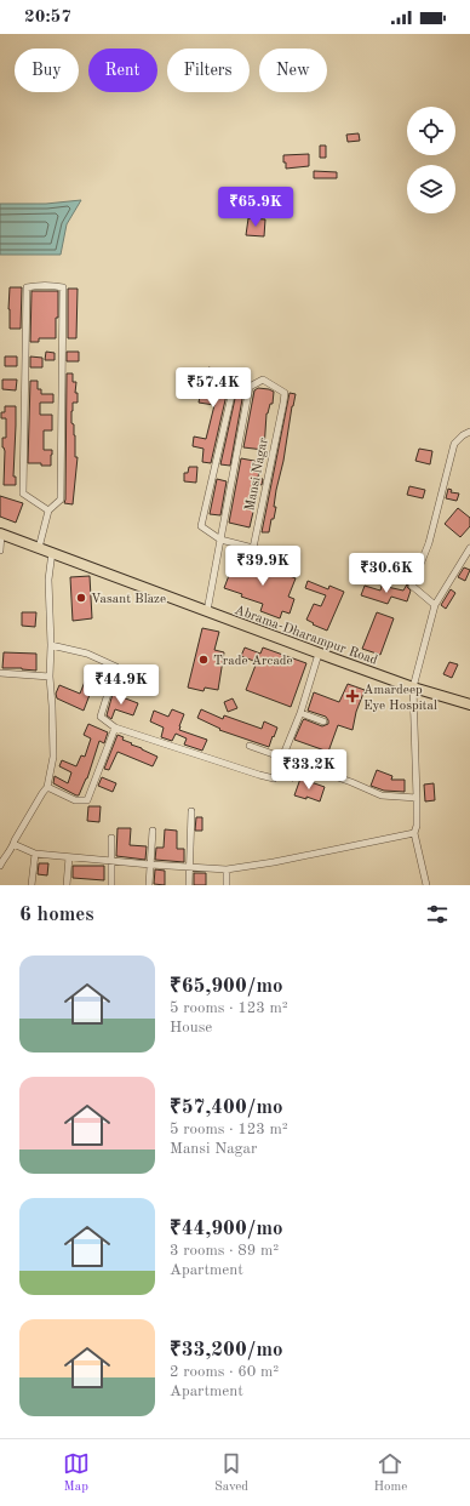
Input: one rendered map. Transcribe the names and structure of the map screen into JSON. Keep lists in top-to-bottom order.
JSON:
{
  "streets": {
    "main road": ["Abrama-Dharampur Road"],
    "street": ["Mansi Nagar"]
  },
  "crossings": [
    ["Mansi Nagar", "Abrama-Dharampur Road"]
  ],
  "places": {
    "other": ["Vasant Blaze", "Trade Arcade"],
    "health": ["Amardeep Eye Hospital"]
  },
  "page": {
    "status": "20:57",
    "chip": [
      "Buy",
      "Rent",
      "Filters",
      "New"
    ],
    "price": [
      "₹65.9K",
      "₹57.4K",
      "₹39.9K",
      "₹30.6K",
      "₹44.9K",
      "₹33.2K"
    ],
    "heading": "6 homes",
    "list": [
      {
        "name": "₹65,900/mo",
        "note": "5 rooms · 123 m² · House"
      },
      {
        "name": "₹57,400/mo",
        "note": "5 rooms · 123 m² · Mansi Nagar"
      },
      {
        "name": "₹44,900/mo",
        "note": "3 rooms · 89 m² · Apartment"
      },
      {
        "name": "₹33,200/mo",
        "note": "2 rooms · 60 m² · Apartment"
      }
    ],
    "tabs": ["Map", "Saved", "Home"]
  }
}
